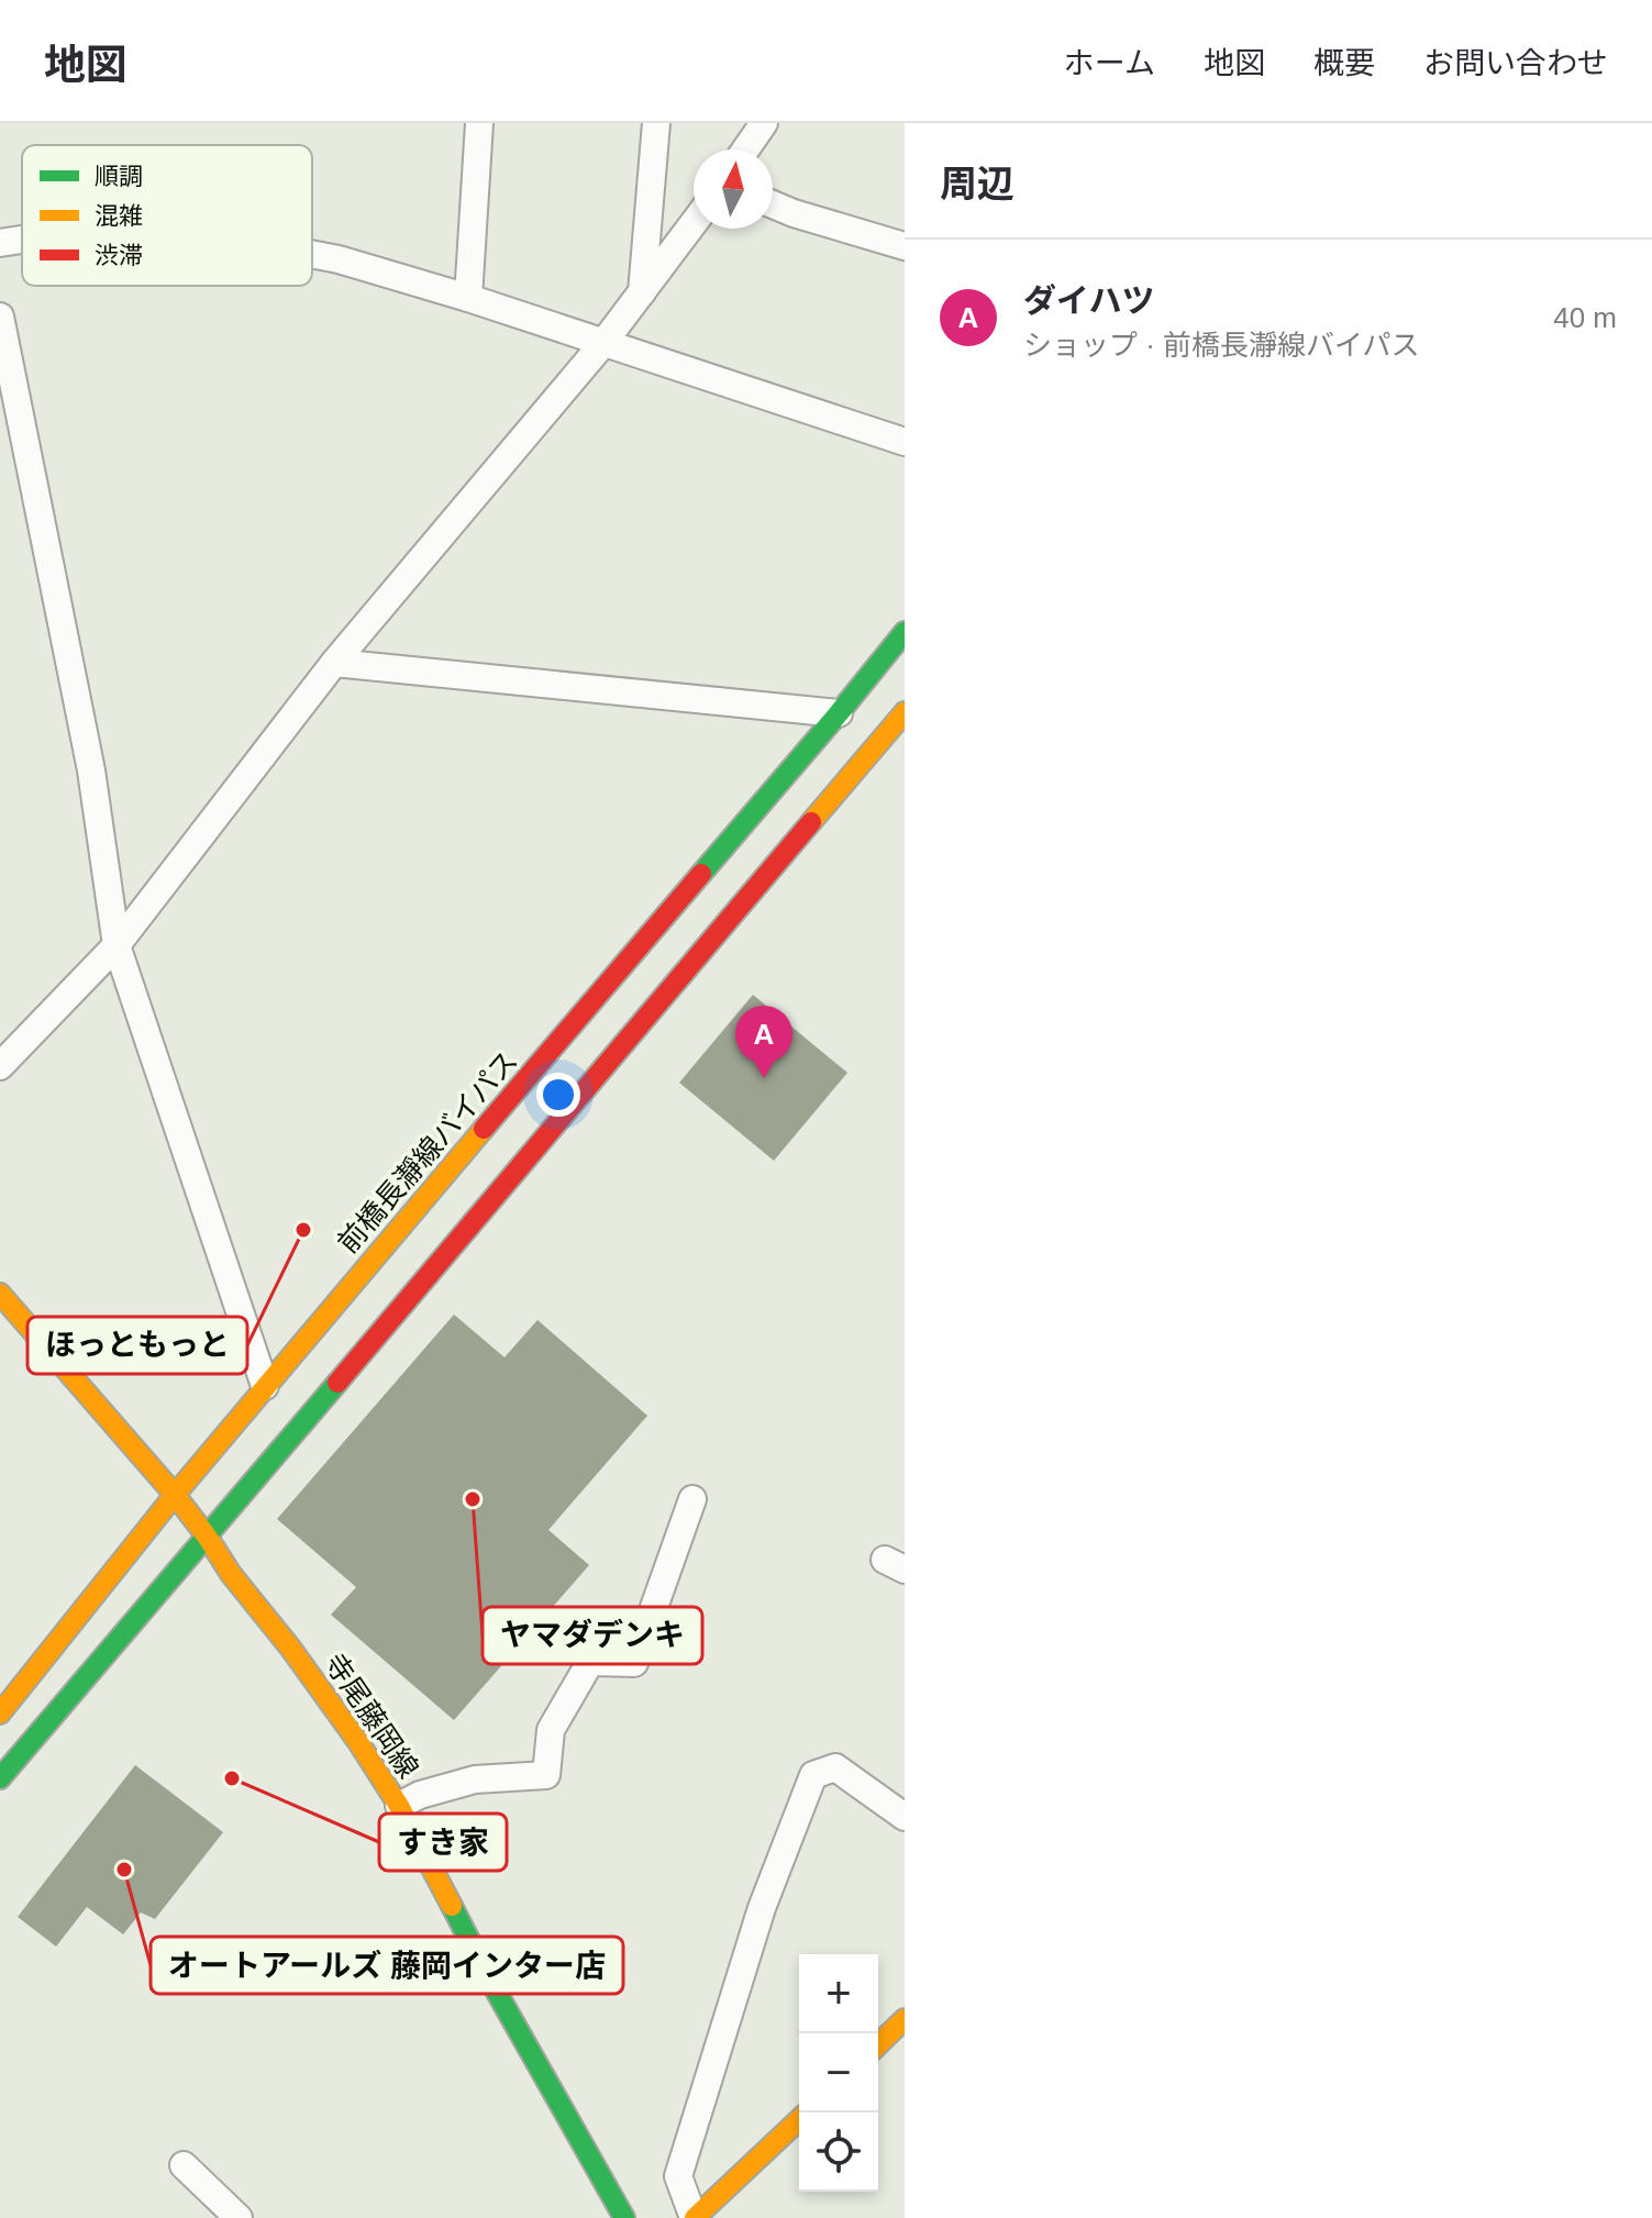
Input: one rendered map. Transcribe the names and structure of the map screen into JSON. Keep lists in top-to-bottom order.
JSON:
{
  "streets": {
    "main road": ["前橋長瀞線バイパス", "寺尾藤岡線"]
  },
  "crossings": [
    ["前橋長瀞線バイパス", "寺尾藤岡線"]
  ],
  "places": [
    "ほっともっと",
    "ヤマダデンキ",
    "すき家",
    "オートアールズ 藤岡インター店"
  ],
  "legend": ["順調", "混雑", "渋滞"],
  "north": "top",
  "page": {
    "header": "地図",
    "nav": [
      "ホーム",
      "地図",
      "概要",
      "お問い合わせ"
    ],
    "heading": "周辺",
    "list": [
      {
        "mark": "A",
        "name": "ダイハツ",
        "note": "ショップ · 前橋長瀞線バイパス",
        "value": "40 m"
      }
    ],
    "pins": "A",
    "map_buttons": ["+", "−"]
  }
}
